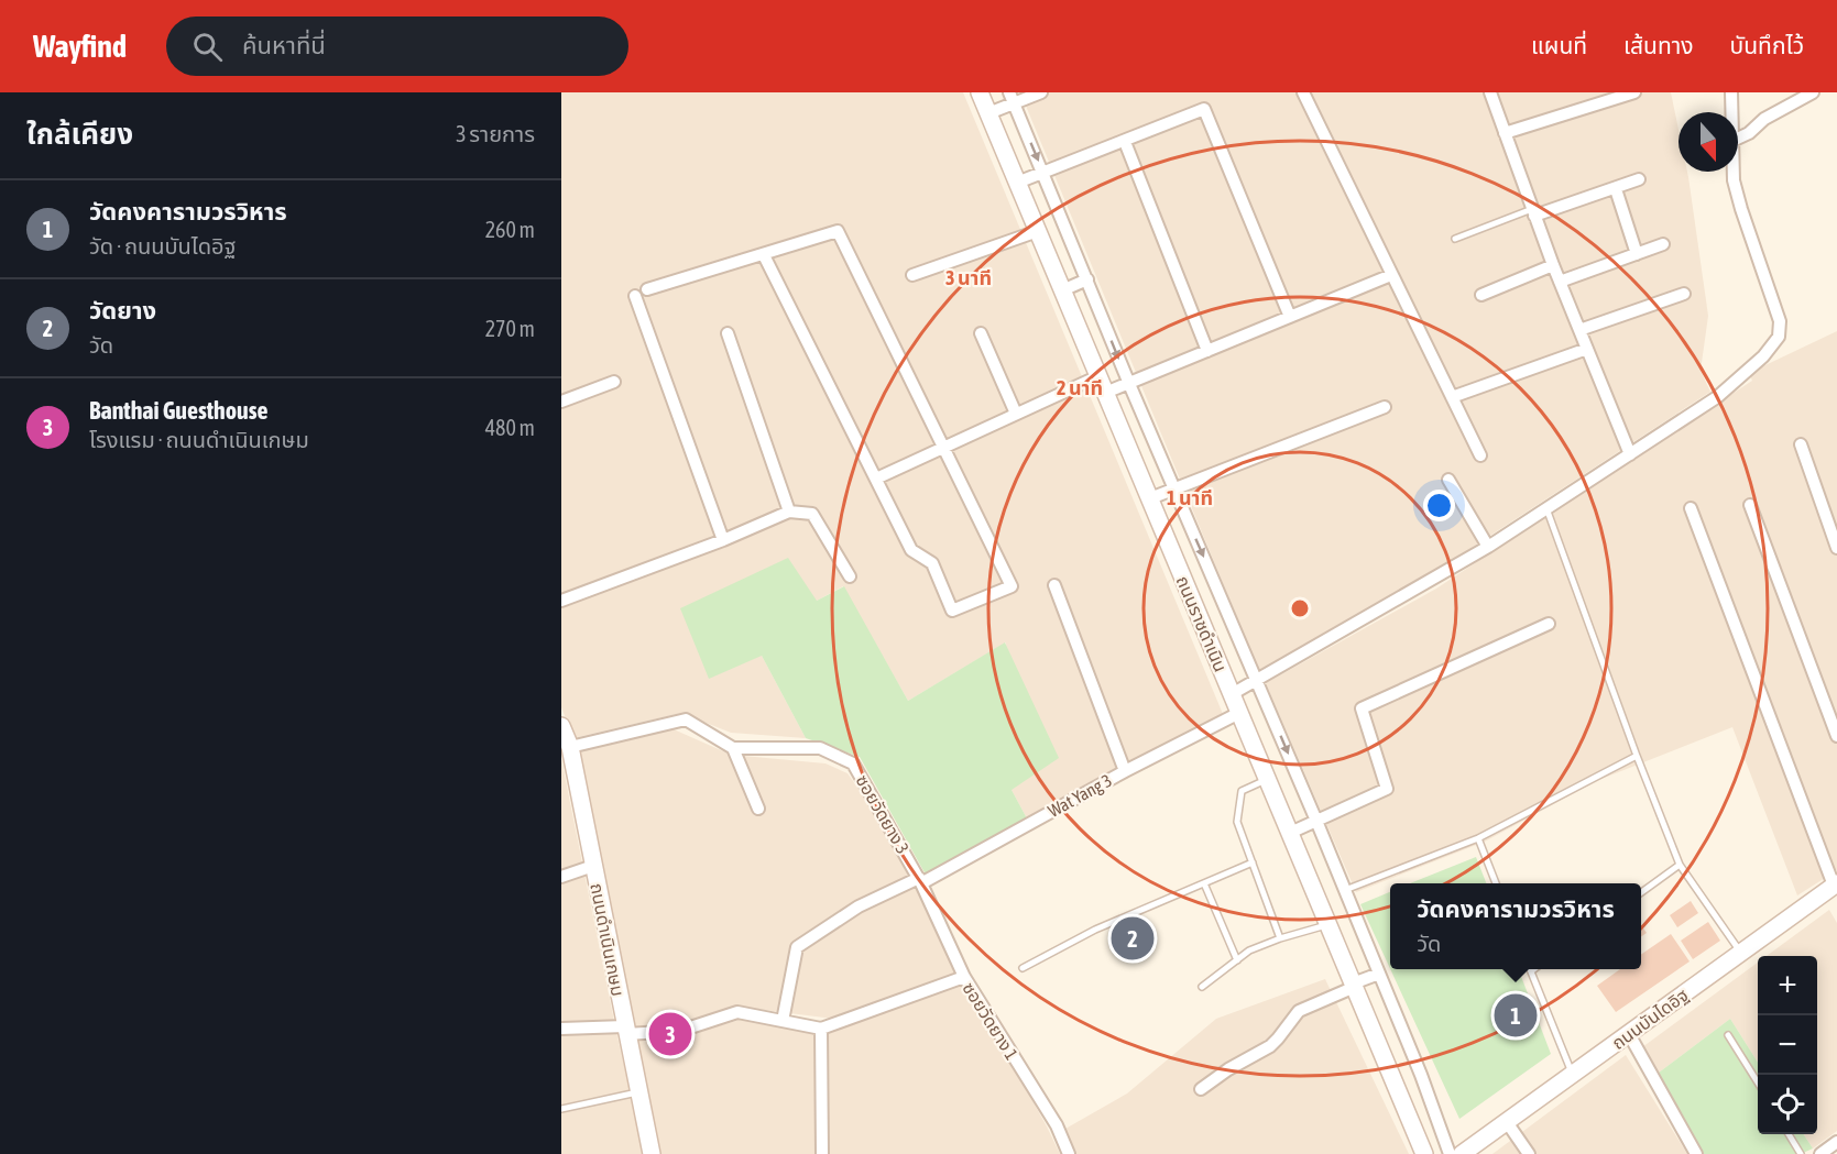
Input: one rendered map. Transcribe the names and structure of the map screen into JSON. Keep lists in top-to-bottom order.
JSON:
{
  "streets": {
    "main road": ["ถนนราชดำเนิน", "ถนนดำเนินเกษม", "ถนนบันไดอิฐ"],
    "street": ["Wat Yang 3", "ซอยวัดยาง 3", "ซอยวัดยาง 1"]
  },
  "crossings": [
    ["ถนนราชดำเนิน", "Wat Yang 3"],
    ["Wat Yang 3", "ซอยวัดยาง 3"],
    ["Wat Yang 3", "ซอยวัดยาง 1"],
    ["ซอยวัดยาง 3", "ซอยวัดยาง 1"]
  ],
  "north": "bottom",
  "page": {
    "header": "Wayfind",
    "search": "ค้นหาที่นี่",
    "nav": ["แผนที่", "เส้นทาง", "บันทึกไว้"],
    "heading": ["ใกล้เคียง", "3 รายการ"],
    "list": [
      {
        "mark": "1",
        "name": "วัดคงคารามวรวิหาร",
        "note": "วัด · ถนนบันไดอิฐ",
        "value": "260 m"
      },
      {
        "mark": "2",
        "name": "วัดยาง",
        "note": "วัด",
        "value": "270 m"
      },
      {
        "mark": "3",
        "name": "Banthai Guesthouse",
        "note": "โรงแรม · ถนนดำเนินเกษม",
        "value": "480 m"
      }
    ],
    "popup": ["วัดคงคารามวรวิหาร", "วัด"],
    "pins": ["2", "1", "3"],
    "map_buttons": ["+", "−"]
  },
  "rings": ["3 นาที", "2 นาที", "1 นาที"]
}
